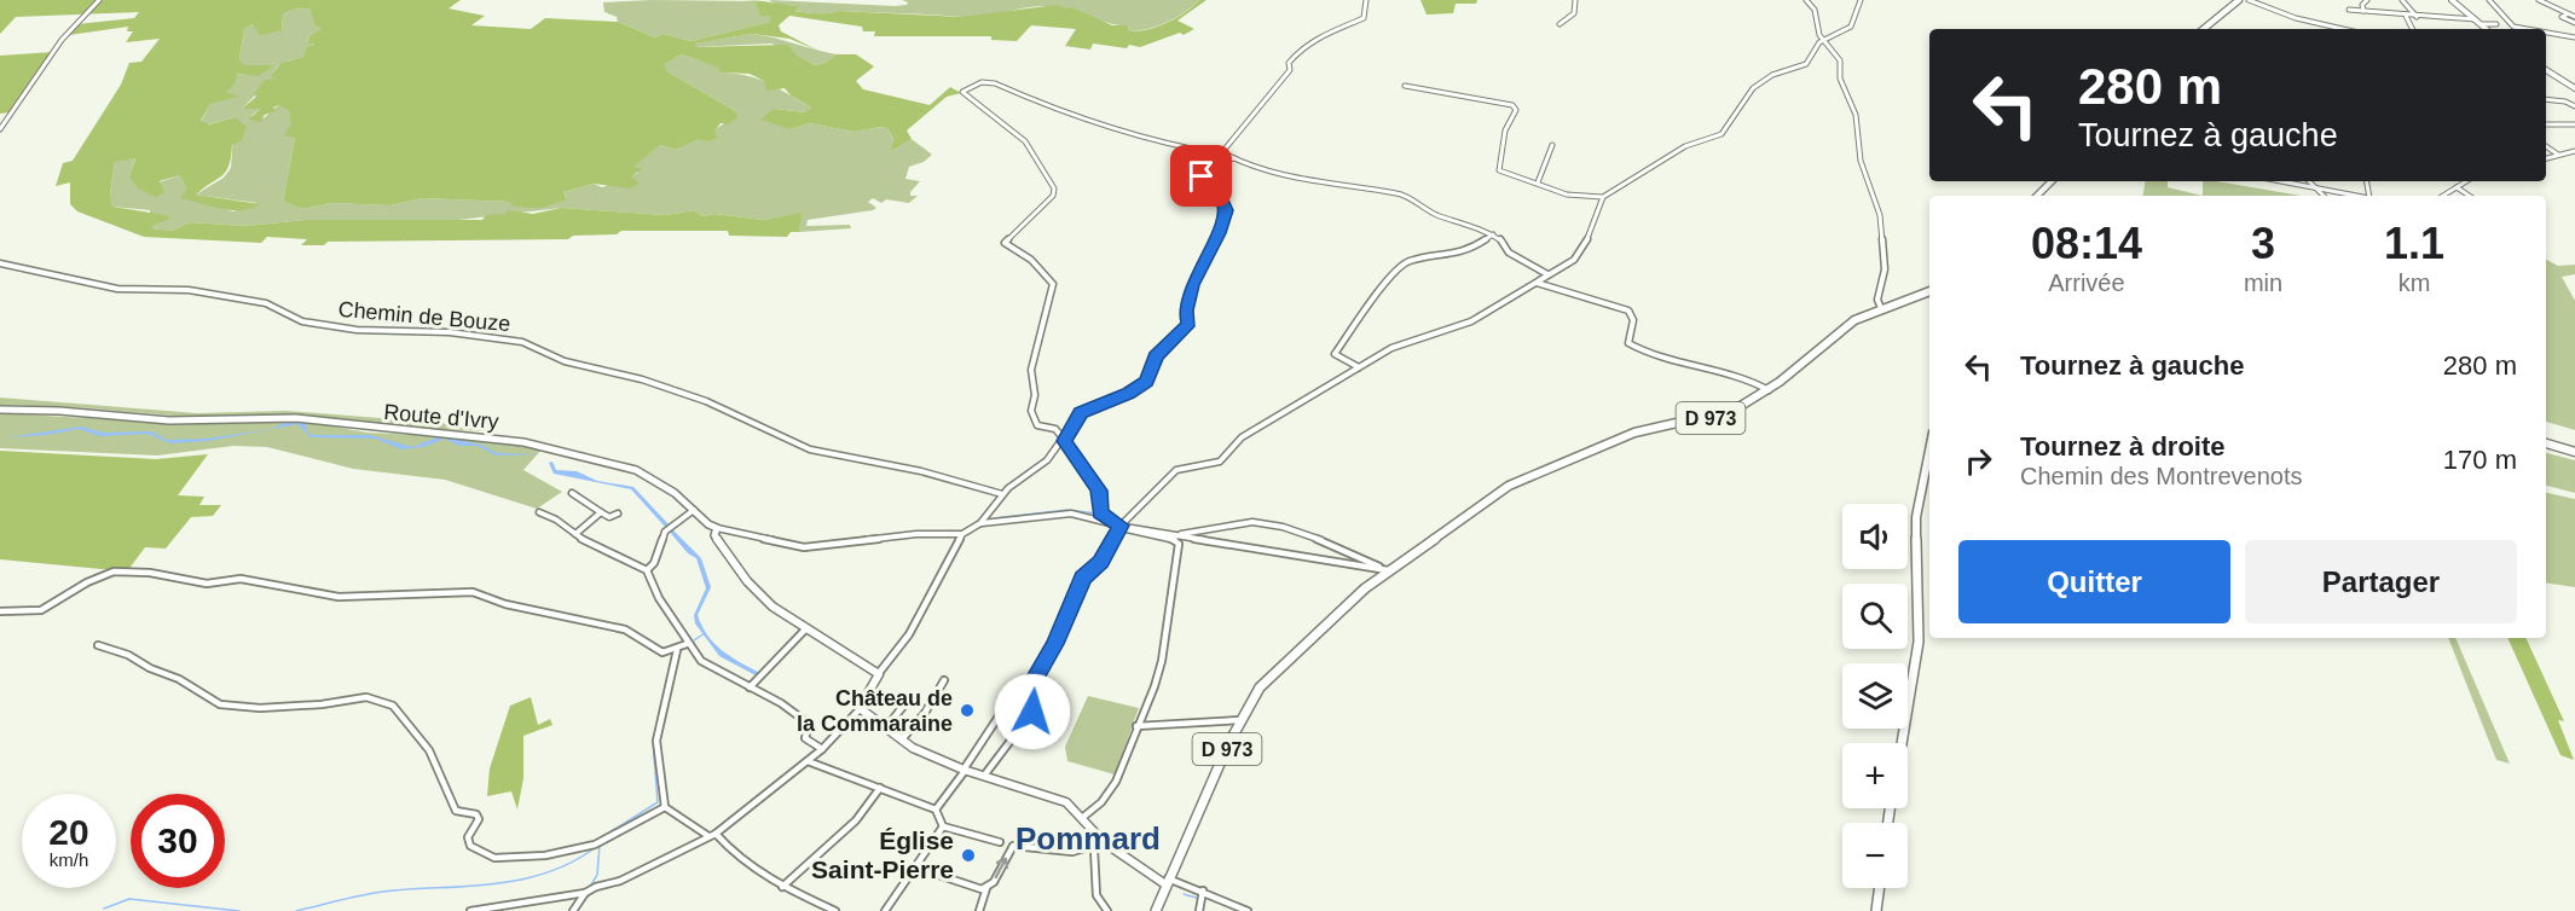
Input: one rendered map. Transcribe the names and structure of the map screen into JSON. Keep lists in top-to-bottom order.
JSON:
{
  "streets": {
    "main road": ["Route d'Ivry", "D 973"],
    "street": ["Chemin de Bouze"]
  },
  "districts": ["Pommard"],
  "places": ["Château de la Commaraine", "Église Saint-Pierre"],
  "page": {
    "turn": ["280 m", "Tournez à gauche"],
    "eta": [
      "08:14",
      "Arrivée",
      "3",
      "min",
      "1.1",
      "km"
    ],
    "list": [
      {
        "name": "Tournez à gauche",
        "value": "280 m"
      },
      {
        "name": "Tournez à droite",
        "note": "Chemin des Montrevenots",
        "value": "170 m"
      }
    ],
    "map_buttons": ["+", "−"],
    "buttons": ["Quitter", "Partager"],
    "speed": "20 km/h",
    "limit": "30"
  }
}
